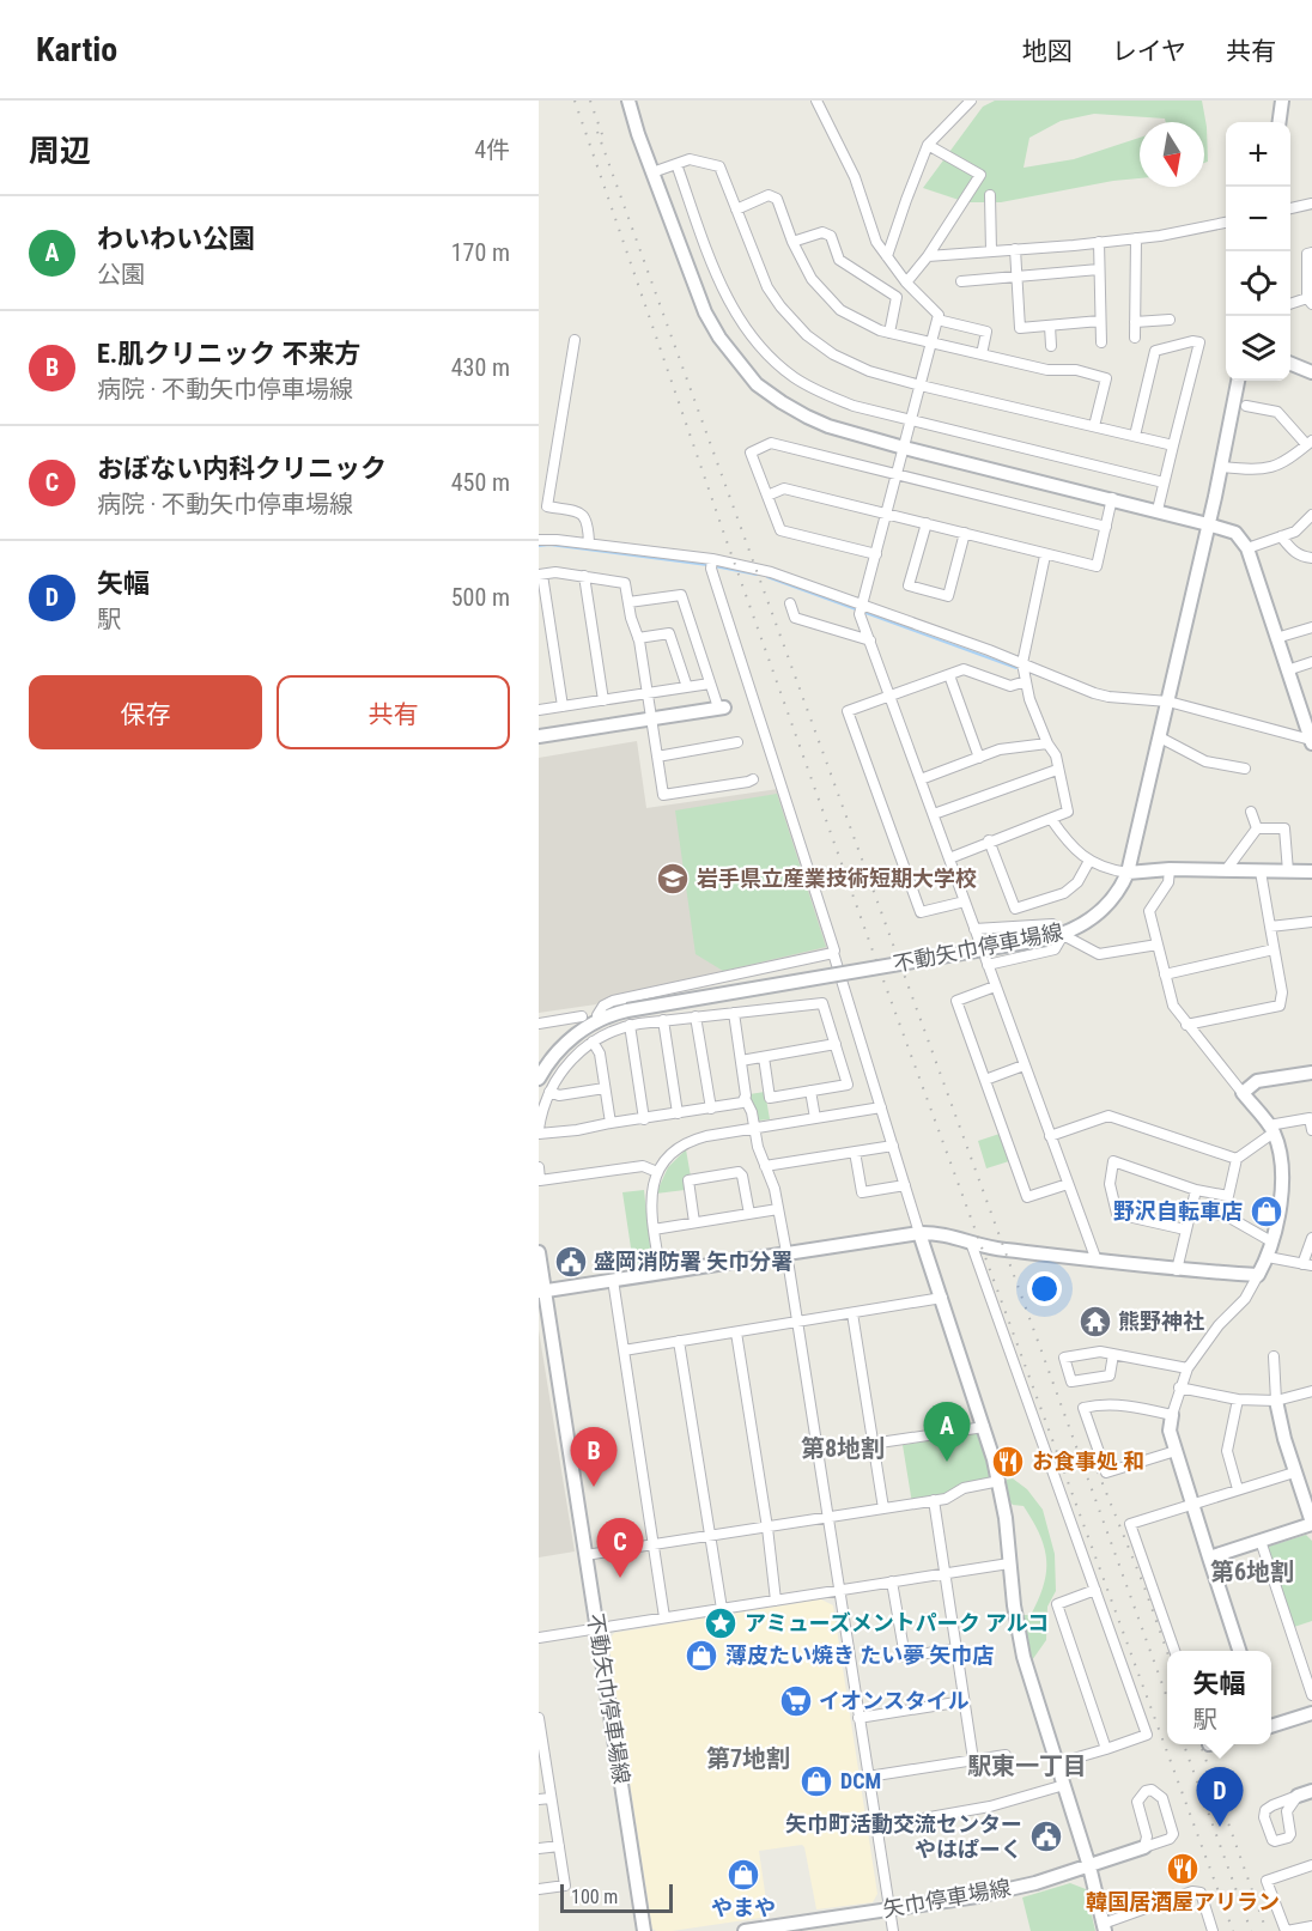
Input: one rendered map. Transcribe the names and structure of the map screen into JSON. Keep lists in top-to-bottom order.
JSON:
{
  "streets": {
    "street": ["不動矢巾停車場線", "矢巾停車場線"]
  },
  "districts": [
    "第8地割",
    "第6地割",
    "第7地割",
    "駅東一丁目"
  ],
  "places": {
    "school or university": ["岩手県立産業技術短期大学校"],
    "shop": [
      "野沢自転車店",
      "薄皮たい焼き たい夢 矢巾店",
      "DCM",
      "やまや"
    ],
    "public building": ["盛岡消防署 矢巾分署", "矢巾町活動交流センター やはぱーく"],
    "temple": ["熊野神社"],
    "restaurant": ["お食事処 和", "韓国居酒屋アリラン"],
    "place": ["アミューズメントパーク アルコ"],
    "supermarket": ["イオンスタイル"]
  },
  "scale_bar": "100 m",
  "north": "bottom",
  "page": {
    "header": "Kartio",
    "nav": ["地図", "レイヤ", "共有"],
    "heading": ["周辺", "4件"],
    "map_buttons": ["+", "−"],
    "list": [
      {
        "mark": "A",
        "name": "わいわい公園",
        "note": "公園",
        "value": "170 m"
      },
      {
        "mark": "B",
        "name": "E.肌クリニック 不来方",
        "note": "病院 · 不動矢巾停車場線",
        "value": "430 m"
      },
      {
        "mark": "C",
        "name": "おぼない内科クリニック",
        "note": "病院 · 不動矢巾停車場線",
        "value": "450 m"
      },
      {
        "mark": "D",
        "name": "矢幅",
        "note": "駅",
        "value": "500 m"
      }
    ],
    "buttons": ["保存", "共有"],
    "pins": [
      "A",
      "B",
      "C",
      "D"
    ],
    "popup": ["矢幅", "駅"],
    "scale": "100 m"
  }
}
